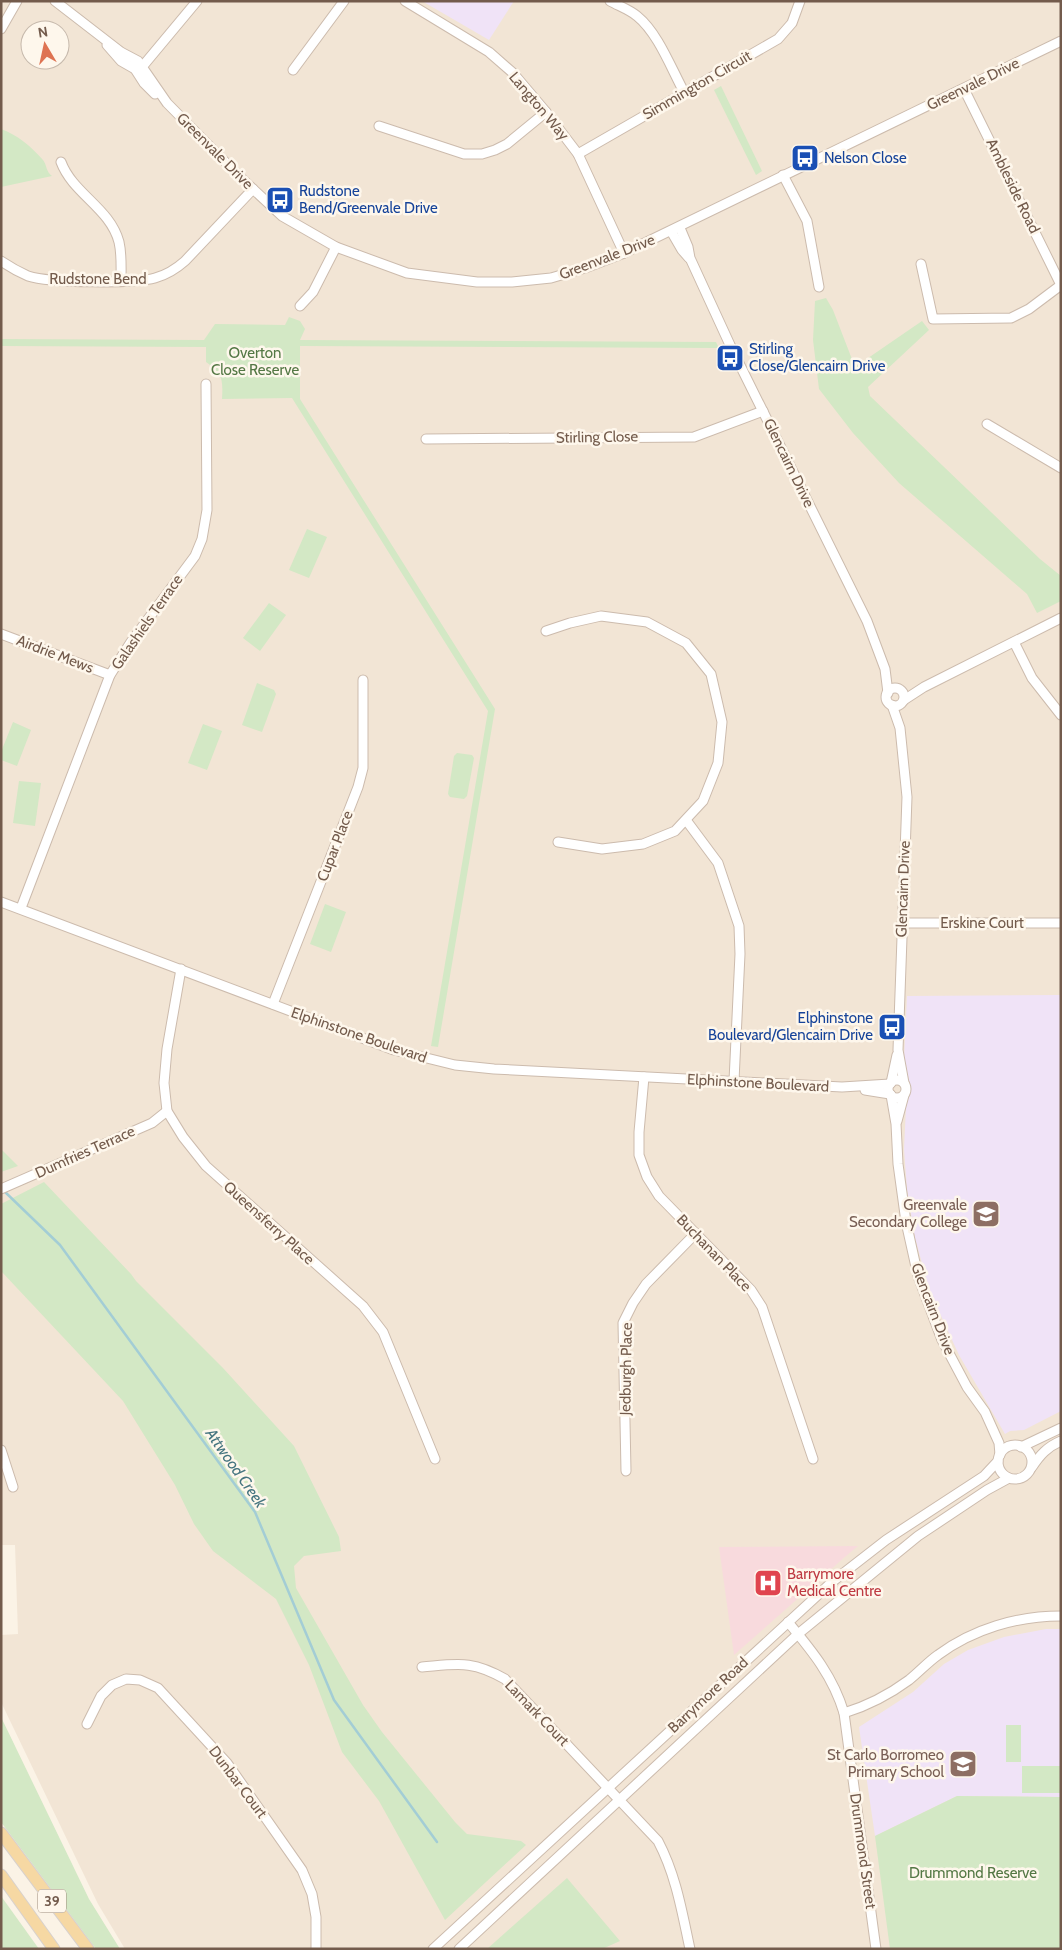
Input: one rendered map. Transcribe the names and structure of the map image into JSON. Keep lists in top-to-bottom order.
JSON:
{
  "streets": {
    "main road": ["39"],
    "street": [
      "Greenvale Drive",
      "Simmington Circuit",
      "Langton Way",
      "Ambleside Road",
      "Rudstone Bend",
      "Stirling Close",
      "Glencairn Drive",
      "Galashiels Terrace",
      "Airdrie Mews",
      "Cupar Place",
      "Erskine Court",
      "Elphinstone Boulevard",
      "Dumfries Terrace",
      "Queensferry Place",
      "Buchanan Place",
      "Jedburgh Place",
      "Barrymore Road",
      "Lamark Court",
      "Dunbar Court",
      "Drummond Street"
    ]
  },
  "crossings": [
    ["Greenvale Drive", "Langton Way"],
    ["Greenvale Drive", "Ambleside Road"],
    ["Greenvale Drive", "Rudstone Bend"],
    ["Greenvale Drive", "Glencairn Drive"],
    ["Simmington Circuit", "Langton Way"],
    ["Stirling Close", "Glencairn Drive"],
    ["Glencairn Drive", "Erskine Court"],
    ["Glencairn Drive", "Elphinstone Boulevard"],
    ["Glencairn Drive", "Barrymore Road"],
    ["Galashiels Terrace", "Airdrie Mews"],
    ["Galashiels Terrace", "Elphinstone Boulevard"],
    ["Cupar Place", "Elphinstone Boulevard"],
    ["Elphinstone Boulevard", "Queensferry Place"],
    ["Elphinstone Boulevard", "Buchanan Place"],
    ["Dumfries Terrace", "Queensferry Place"],
    ["Buchanan Place", "Jedburgh Place"],
    ["Barrymore Road", "Lamark Court"],
    ["Barrymore Road", "Drummond Street"]
  ],
  "water": ["Attwood Creek"],
  "parks": ["Overton Close Reserve", "Drummond Reserve"],
  "places": {
    "bus stop": [
      "Nelson Close",
      "Rudstone Bend/Greenvale Drive",
      "Stirling Close/Glencairn Drive",
      "Elphinstone Boulevard/Glencairn Drive"
    ],
    "school or university": ["Greenvale Secondary College", "St Carlo Borromeo Primary School"],
    "hospital": ["Barrymore Medical Centre"]
  },
  "north": "top"
}
